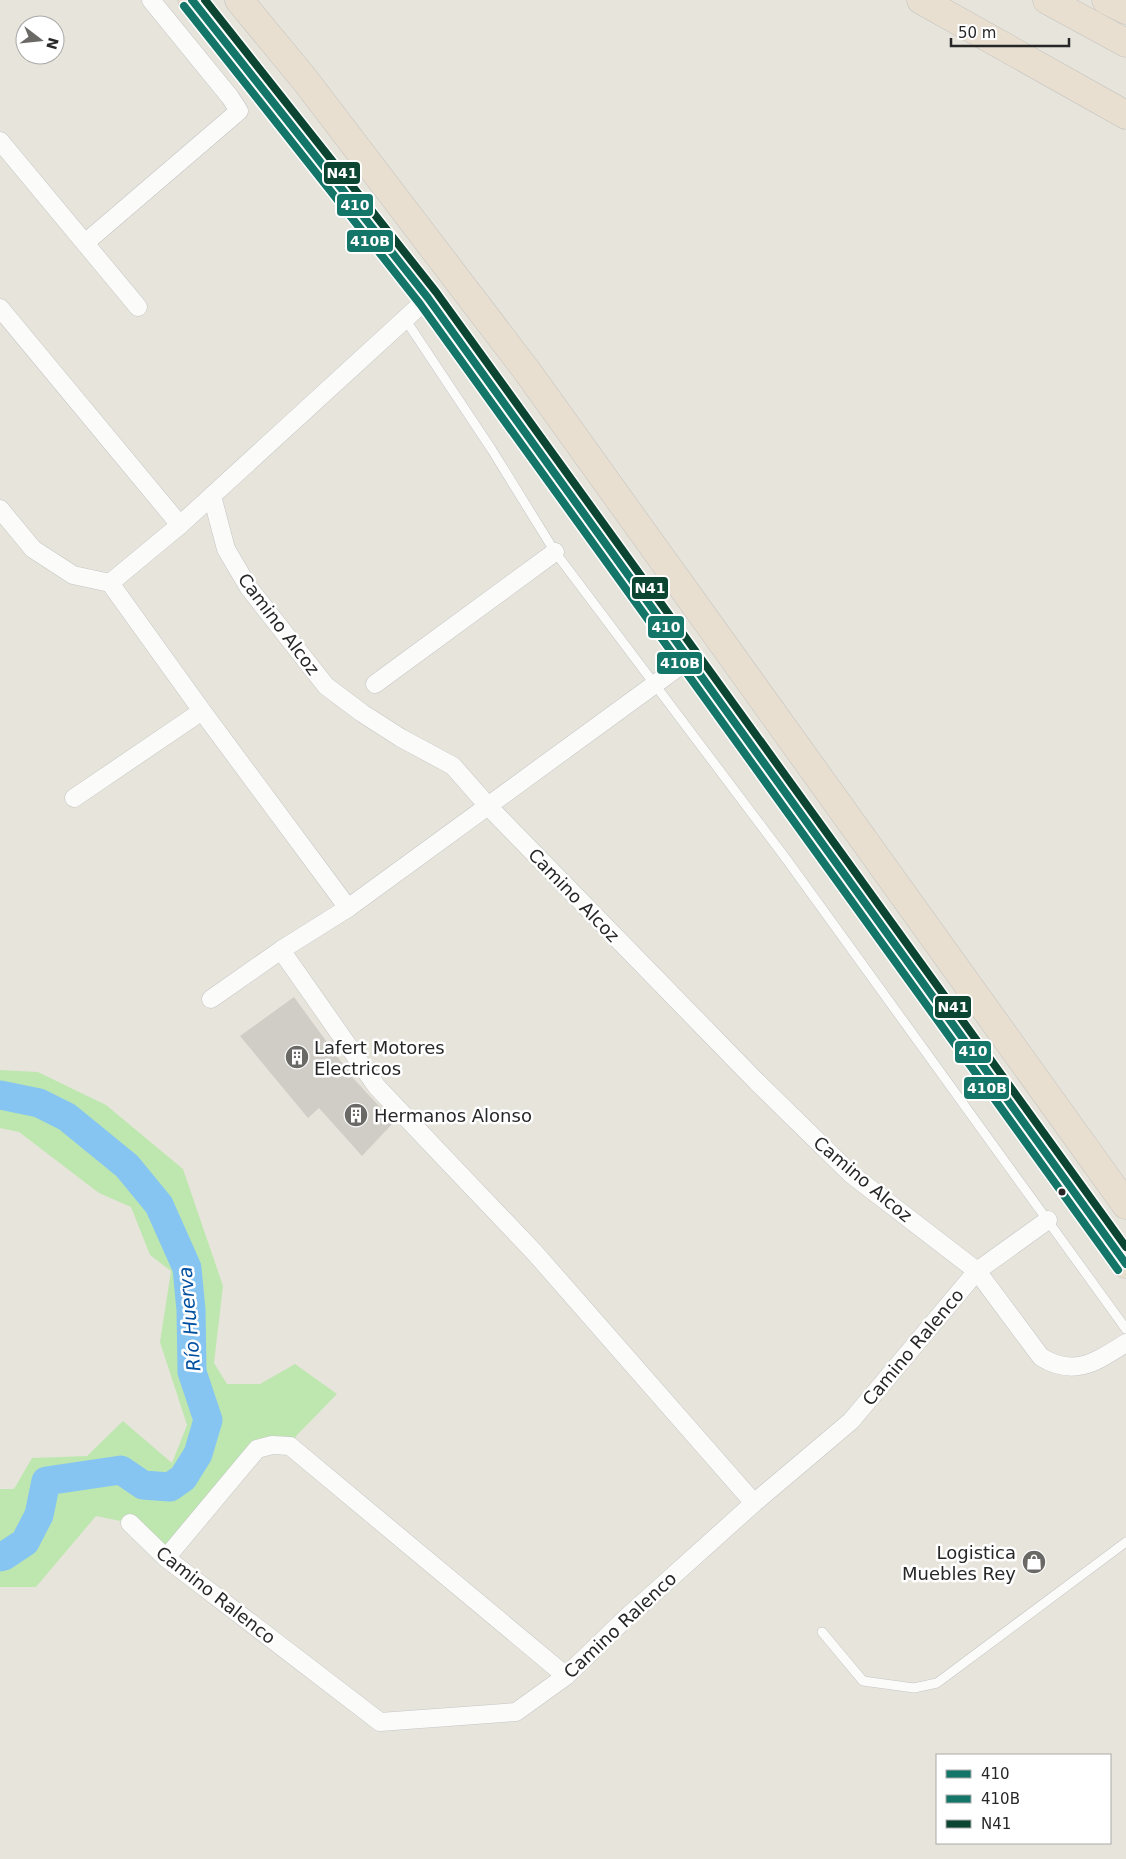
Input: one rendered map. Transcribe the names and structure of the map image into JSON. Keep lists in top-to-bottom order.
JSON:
{
  "streets": {
    "street": ["Camino Alcoz", "Camino Ralenco"]
  },
  "crossings": [
    ["Camino Alcoz", "Camino Ralenco"]
  ],
  "water": ["Río Huerva"],
  "places": {
    "building": ["Lafert Motores Electricos", "Hermanos Alonso"],
    "shop": ["Logistica Muebles Rey"]
  },
  "lines": ["transit line 410", "transit line N41", "transit line 410B"],
  "legend": ["410", "410B", "N41"],
  "scale_bar": "50 m",
  "north": "right"
}
